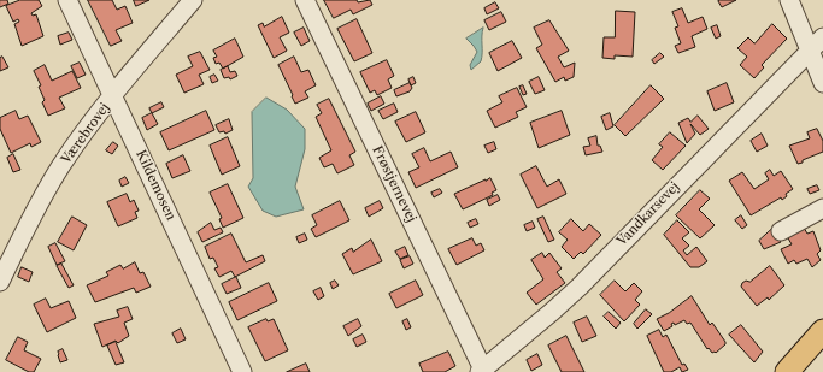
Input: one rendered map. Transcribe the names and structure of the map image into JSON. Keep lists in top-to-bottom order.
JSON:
{
  "streets": {
    "street": [
      "Værebrovej",
      "Frøstjernevej",
      "Kildemosen",
      "Vandkarsevej"
    ]
  },
  "crossings": [
    ["Værebrovej", "Kildemosen"],
    ["Frøstjernevej", "Vandkarsevej"]
  ]
}
